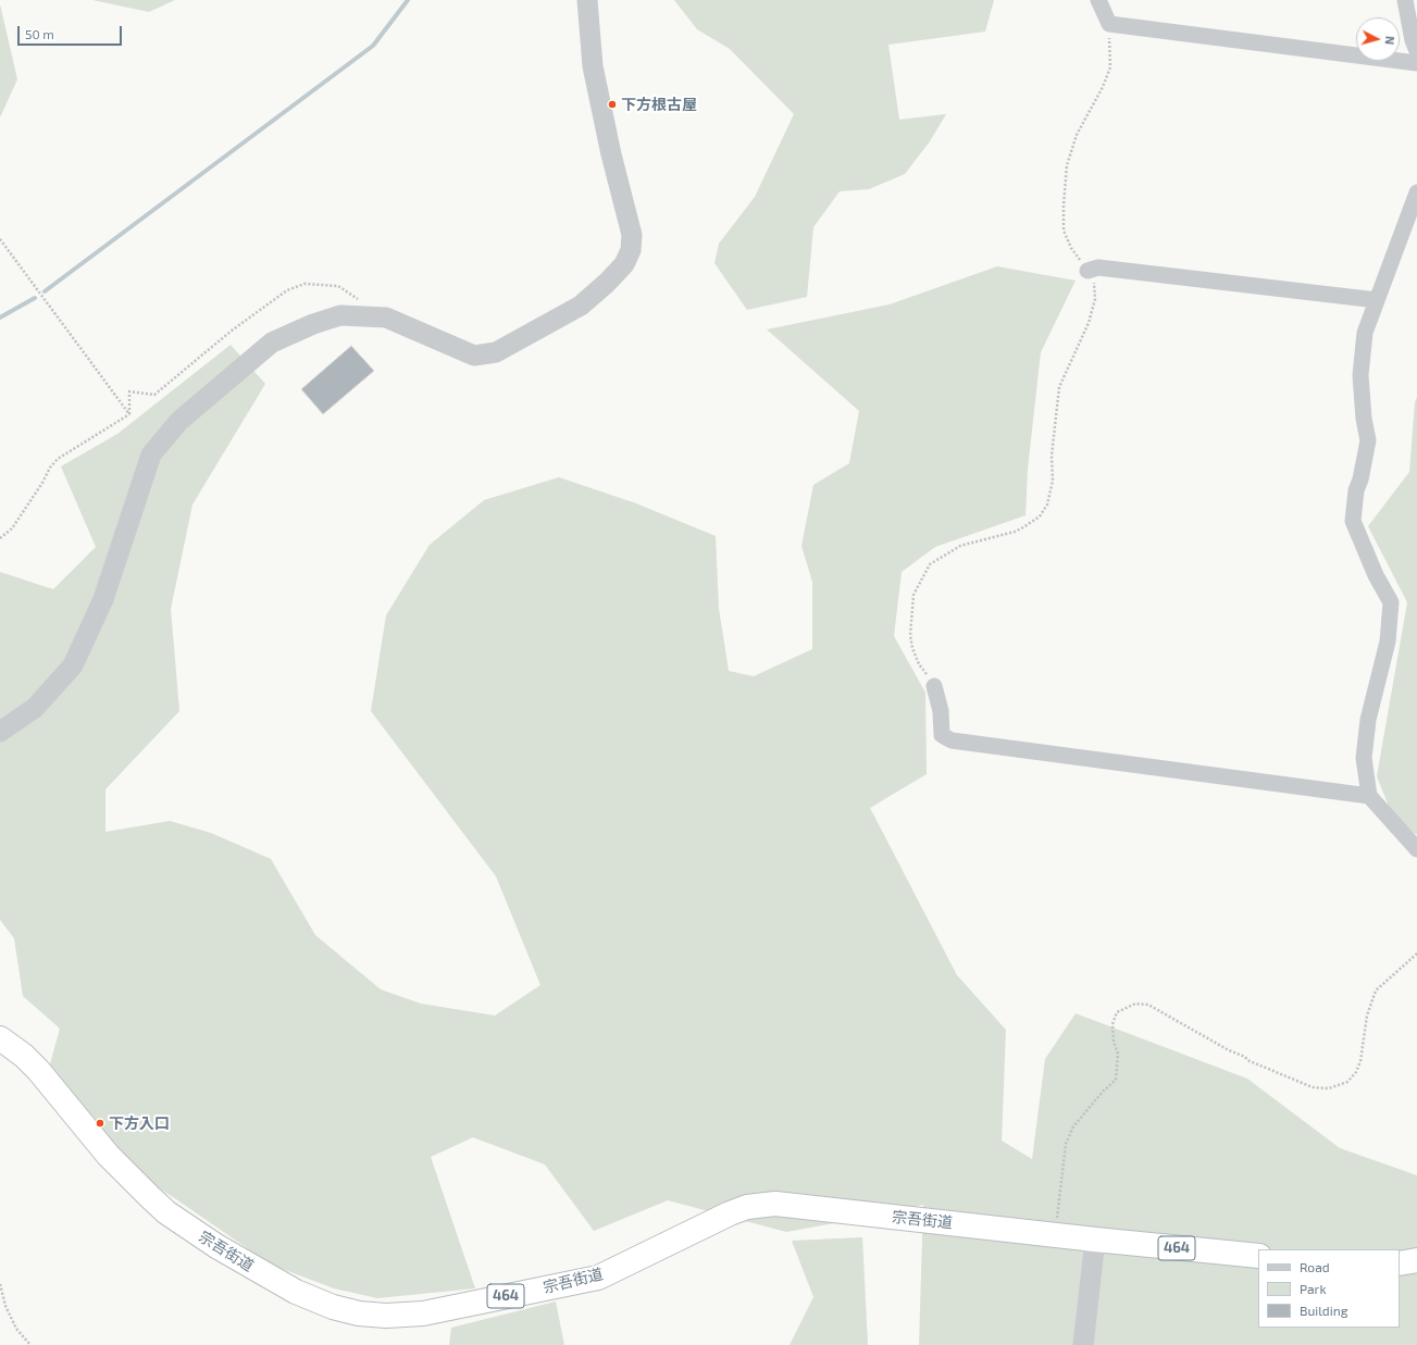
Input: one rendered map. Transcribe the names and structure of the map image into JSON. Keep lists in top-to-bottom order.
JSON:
{
  "streets": {
    "highway": ["宗吾街道", "464"]
  },
  "places": ["下方根古屋", "下方入口"],
  "legend": ["Road", "Park", "Building"],
  "scale_bar": "50 m",
  "north": "right"
}
